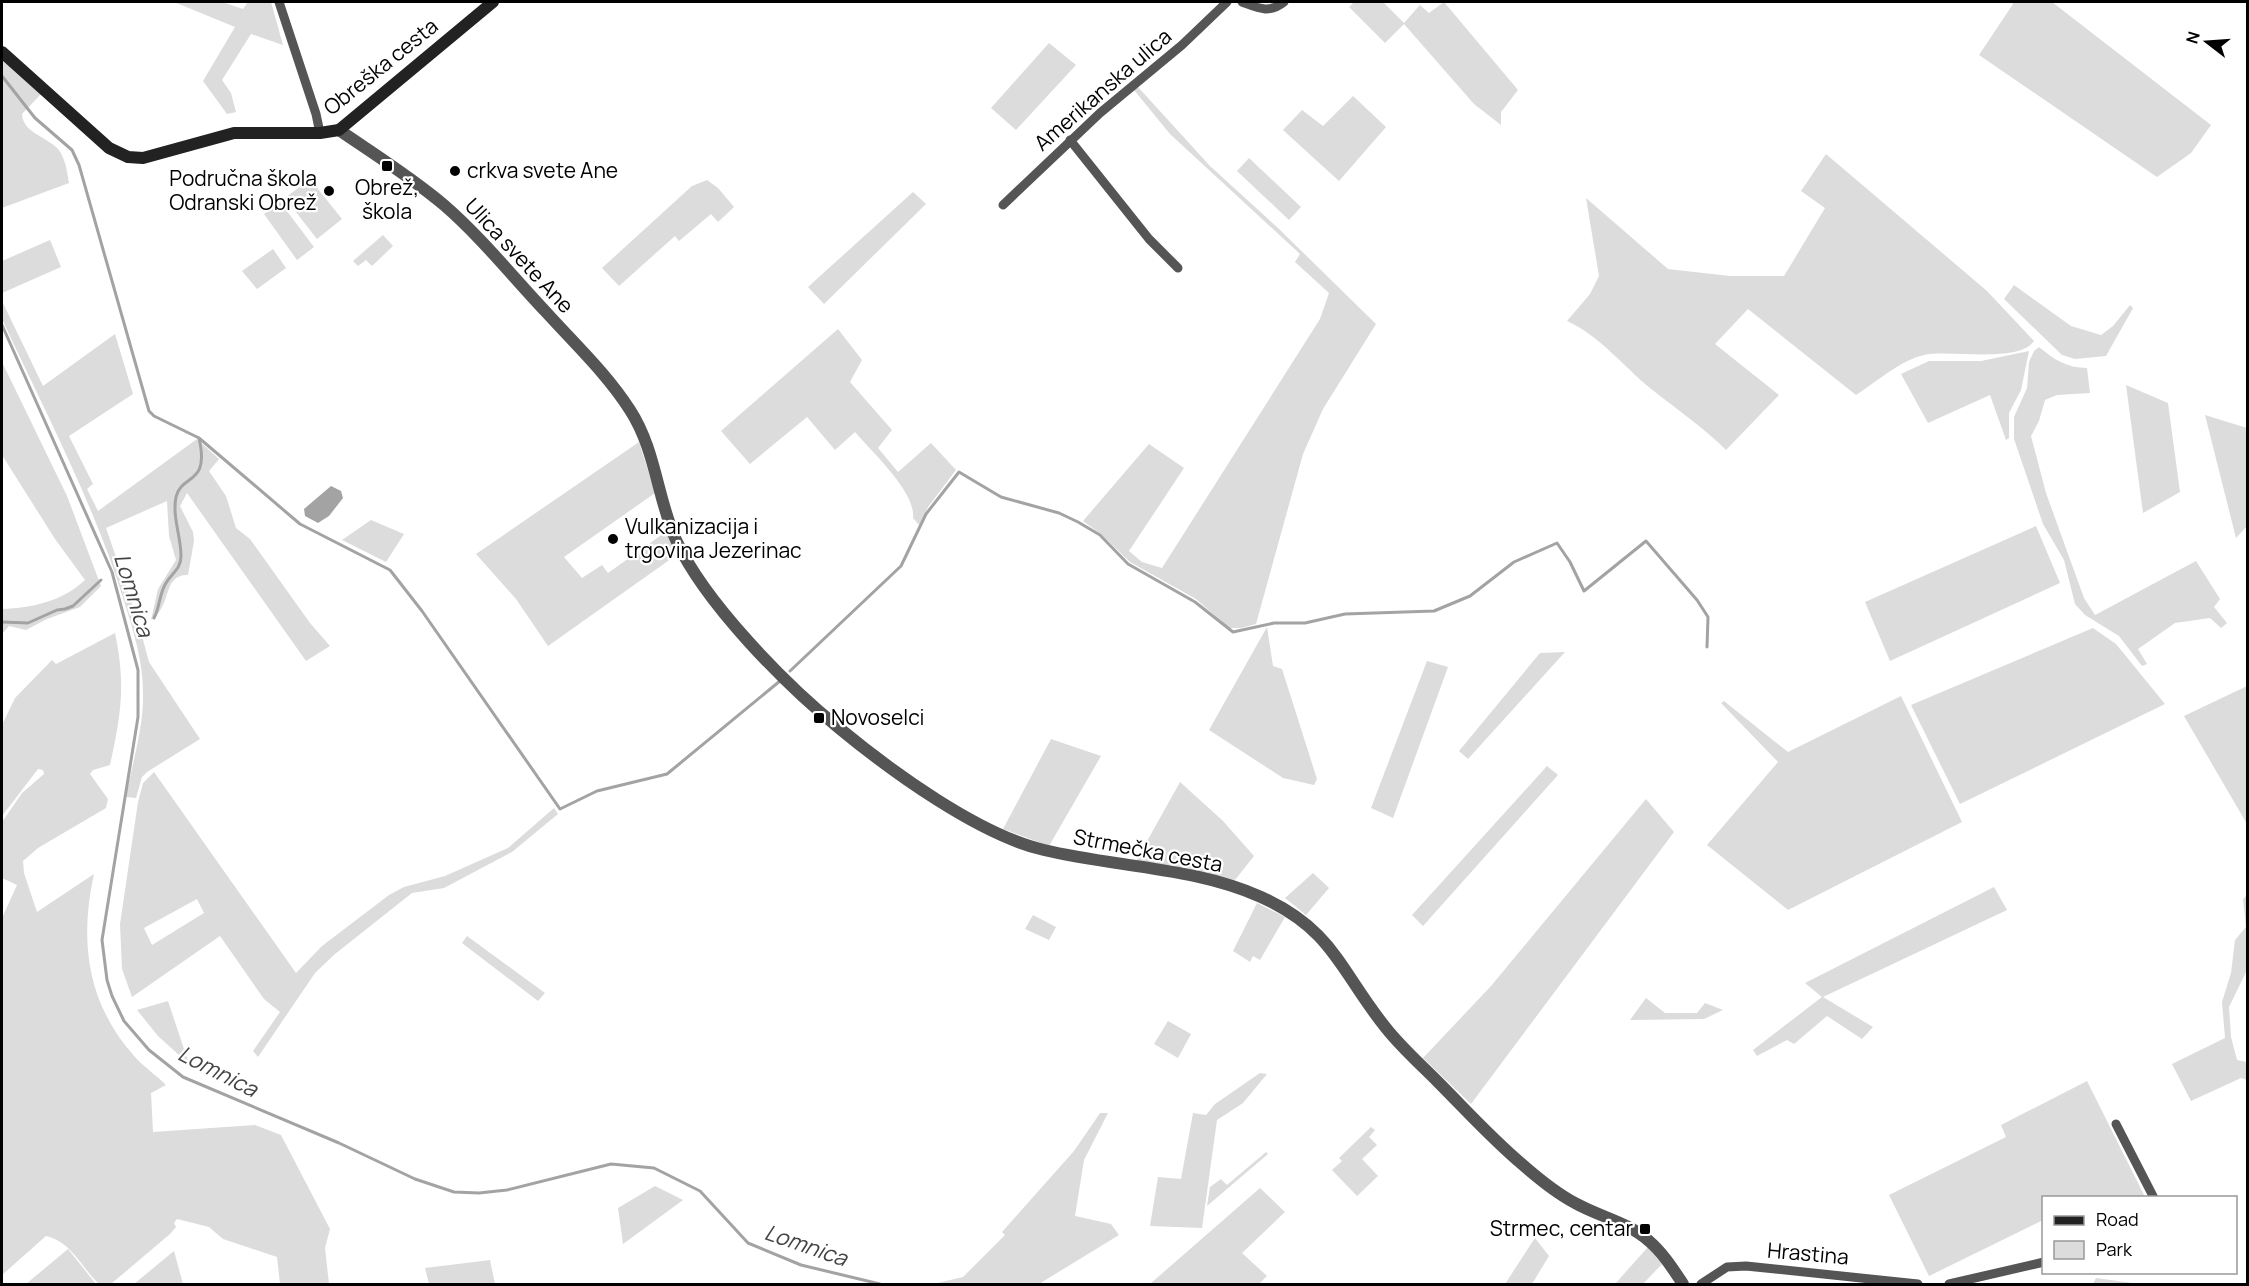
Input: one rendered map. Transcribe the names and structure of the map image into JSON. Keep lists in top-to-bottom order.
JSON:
{
  "streets": {
    "main road": ["Obreška cesta"],
    "street": [
      "Amerikanska ulica",
      "Ulica svete Ane",
      "Strmečka cesta",
      "Hrastina"
    ]
  },
  "crossings": [
    ["Obreška cesta", "Ulica svete Ane"],
    ["Ulica svete Ane", "Strmečka cesta"]
  ],
  "water": ["Lomnica"],
  "places": {
    "transit": ["Obrež, škola", "Novoselci", "Strmec, centar"],
    "other": ["crkva svete Ane", "Područna škola Odranski Obrež", "Vulkanizacija i trgovina Jezerinac"]
  },
  "legend": ["Road", "Park"],
  "north": "left"
}
